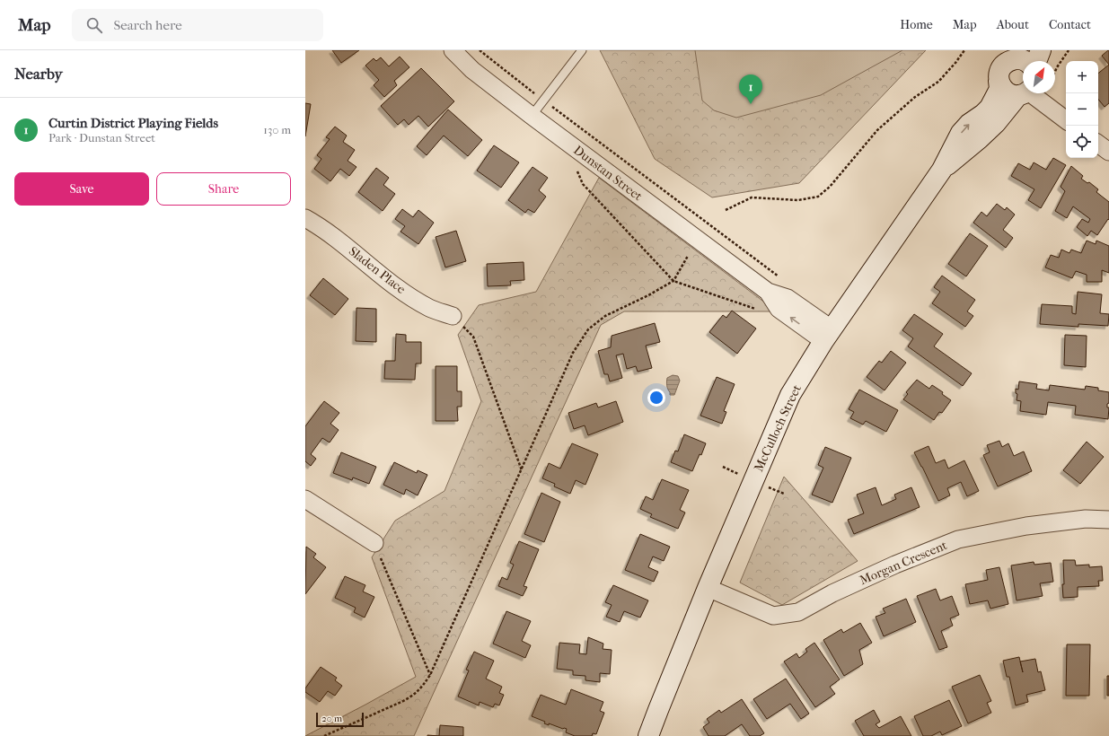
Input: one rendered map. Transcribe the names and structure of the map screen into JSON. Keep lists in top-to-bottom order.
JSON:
{
  "streets": {
    "main road": ["McCulloch Street"],
    "street": ["Dunstan Street", "Sladen Place", "Morgan Crescent"]
  },
  "crossings": [
    ["Dunstan Street", "McCulloch Street"],
    ["McCulloch Street", "Morgan Crescent"]
  ],
  "scale_bar": "20 m",
  "north": "top right",
  "page": {
    "header": "Map",
    "search": "Search here",
    "nav": [
      "Home",
      "Map",
      "About",
      "Contact"
    ],
    "heading": "Nearby",
    "map_buttons": ["+", "−"],
    "pins": "1",
    "list": [
      {
        "mark": "1",
        "name": "Curtin District Playing Fields",
        "note": "Park · Dunstan Street",
        "value": "130 m"
      }
    ],
    "buttons": ["Save", "Share"],
    "scale": "20 m"
  }
}
